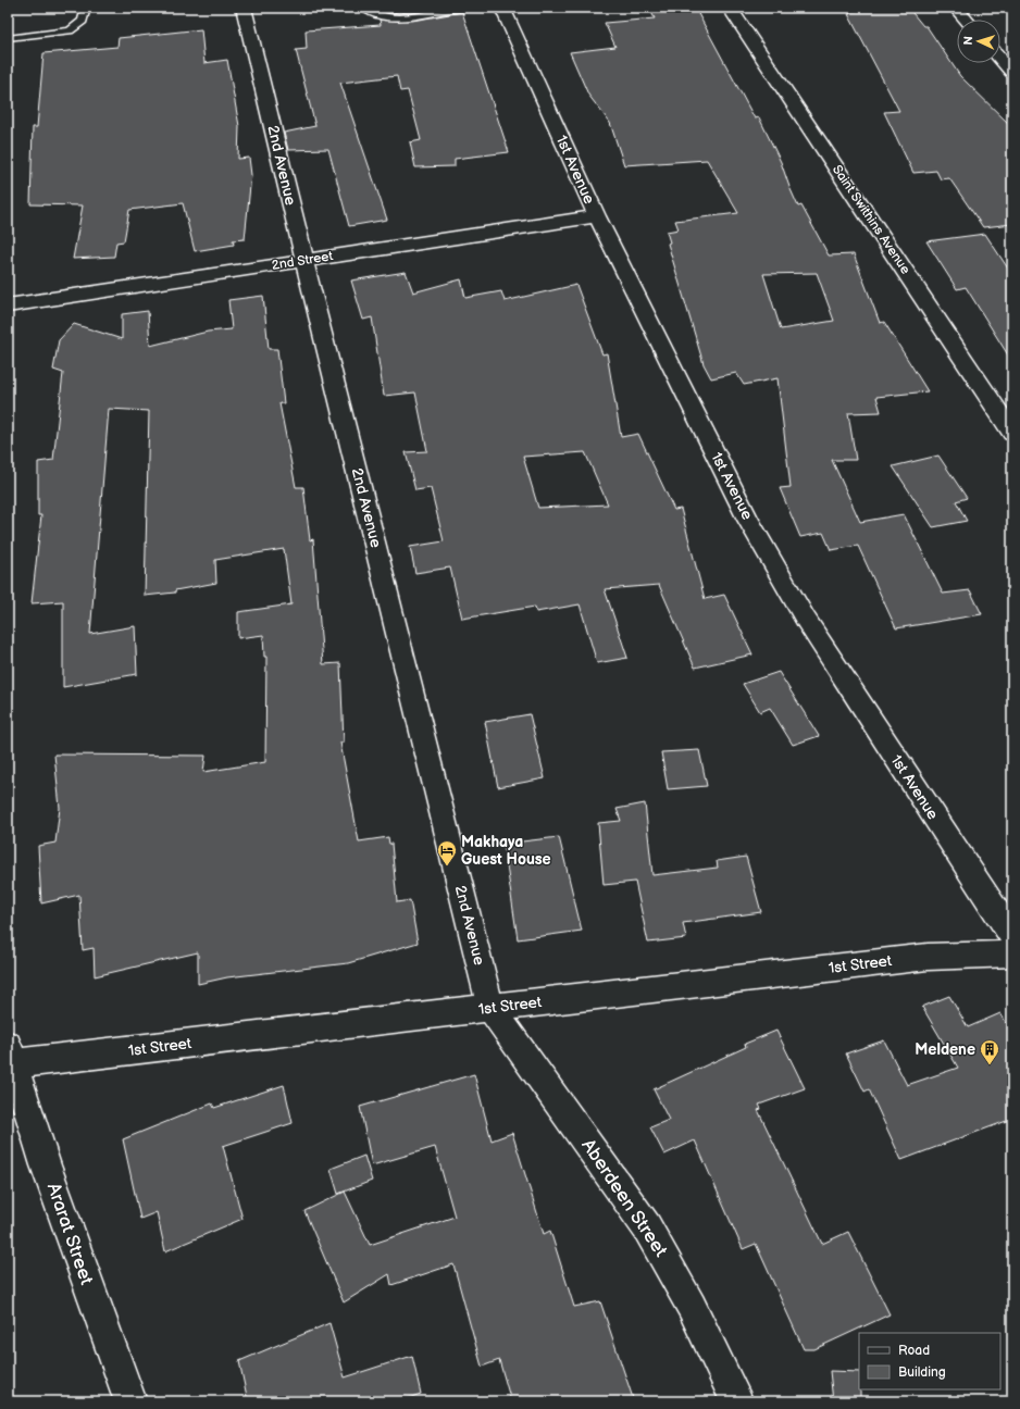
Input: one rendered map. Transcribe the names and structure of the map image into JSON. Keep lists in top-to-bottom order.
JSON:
{
  "streets": {
    "street": [
      "2nd Avenue",
      "1st Avenue",
      "Saint Swithins Avenue",
      "2nd Street",
      "1st Street",
      "Aberdeen Street",
      "Ararat Street"
    ]
  },
  "crossings": [
    ["2nd Avenue", "2nd Street"],
    ["2nd Avenue", "1st Street"],
    ["2nd Avenue", "Aberdeen Street"],
    ["1st Avenue", "2nd Street"],
    ["1st Street", "Aberdeen Street"],
    ["1st Street", "Ararat Street"]
  ],
  "places": {
    "hotel": ["Makhaya Guest House"],
    "building": ["Meldene"]
  },
  "legend": ["Road", "Building"],
  "north": "left"
}
